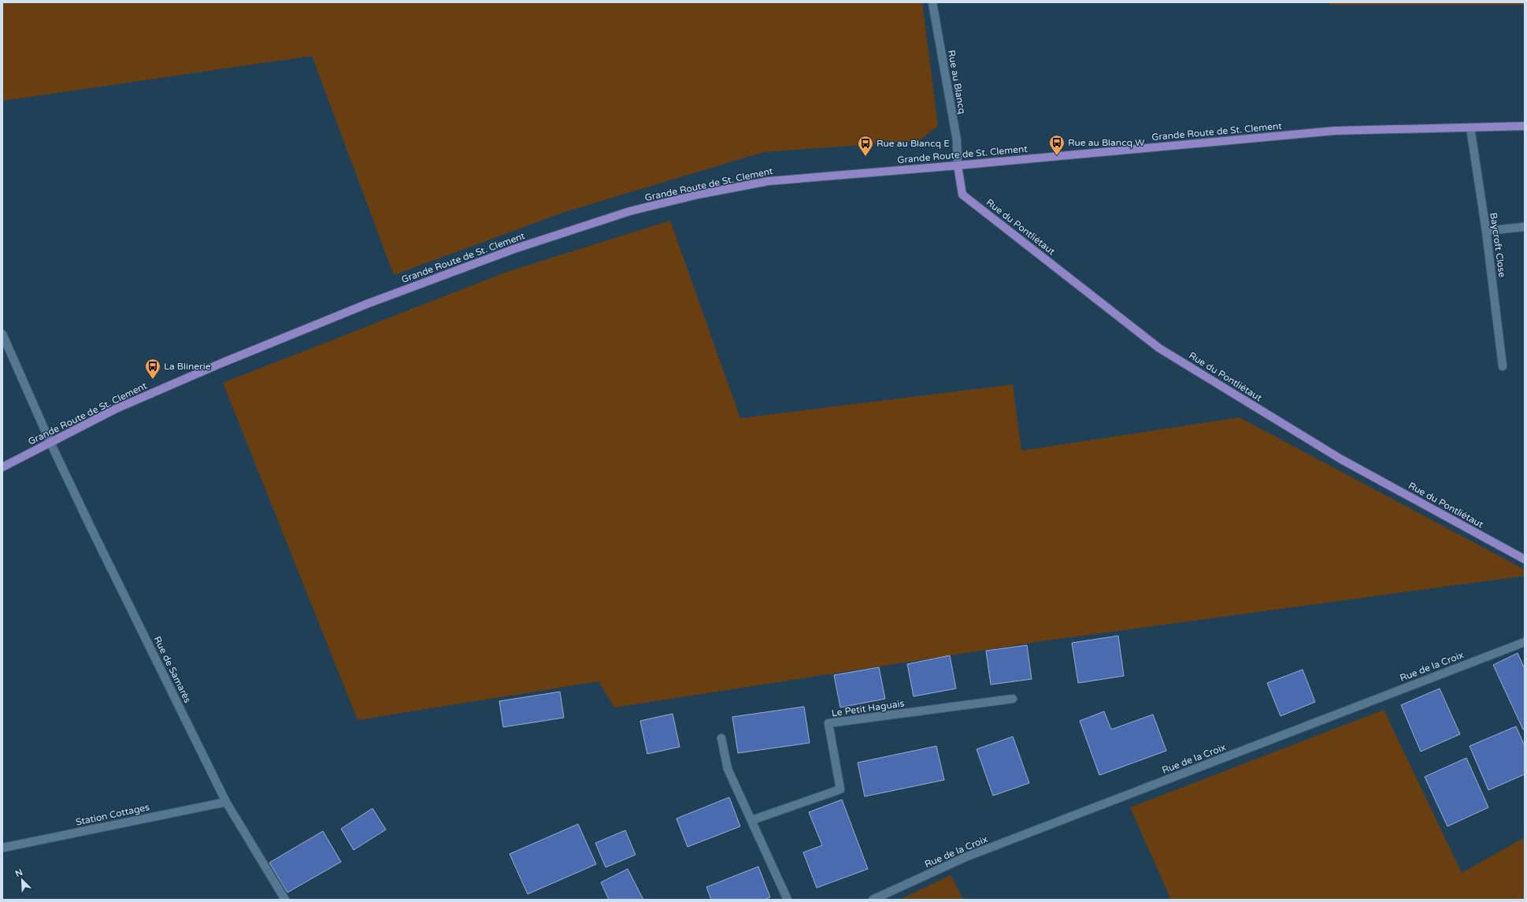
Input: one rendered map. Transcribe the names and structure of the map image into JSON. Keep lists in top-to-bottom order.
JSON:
{
  "streets": {
    "main road": ["Grande Route de St. Clement", "Rue du Pontliétaut"],
    "street": [
      "Rue au Blancq",
      "Baycroft Close",
      "Rue de la Croix",
      "Rue de Samarès",
      "Le Petit Haguais",
      "Station Cottages"
    ]
  },
  "crossings": [
    ["Rue au Blancq", "Grande Route de St. Clement"],
    ["Rue au Blancq", "Rue du Pontliétaut"],
    ["Grande Route de St. Clement", "Rue du Pontliétaut"],
    ["Grande Route de St. Clement", "Baycroft Close"],
    ["Grande Route de St. Clement", "Rue de Samarès"],
    ["Rue de Samarès", "Station Cottages"]
  ],
  "places": {
    "bus stop": ["Rue au Blancq W", "Rue au Blancq E", "La Blinerie"]
  },
  "north": "top left"
}
